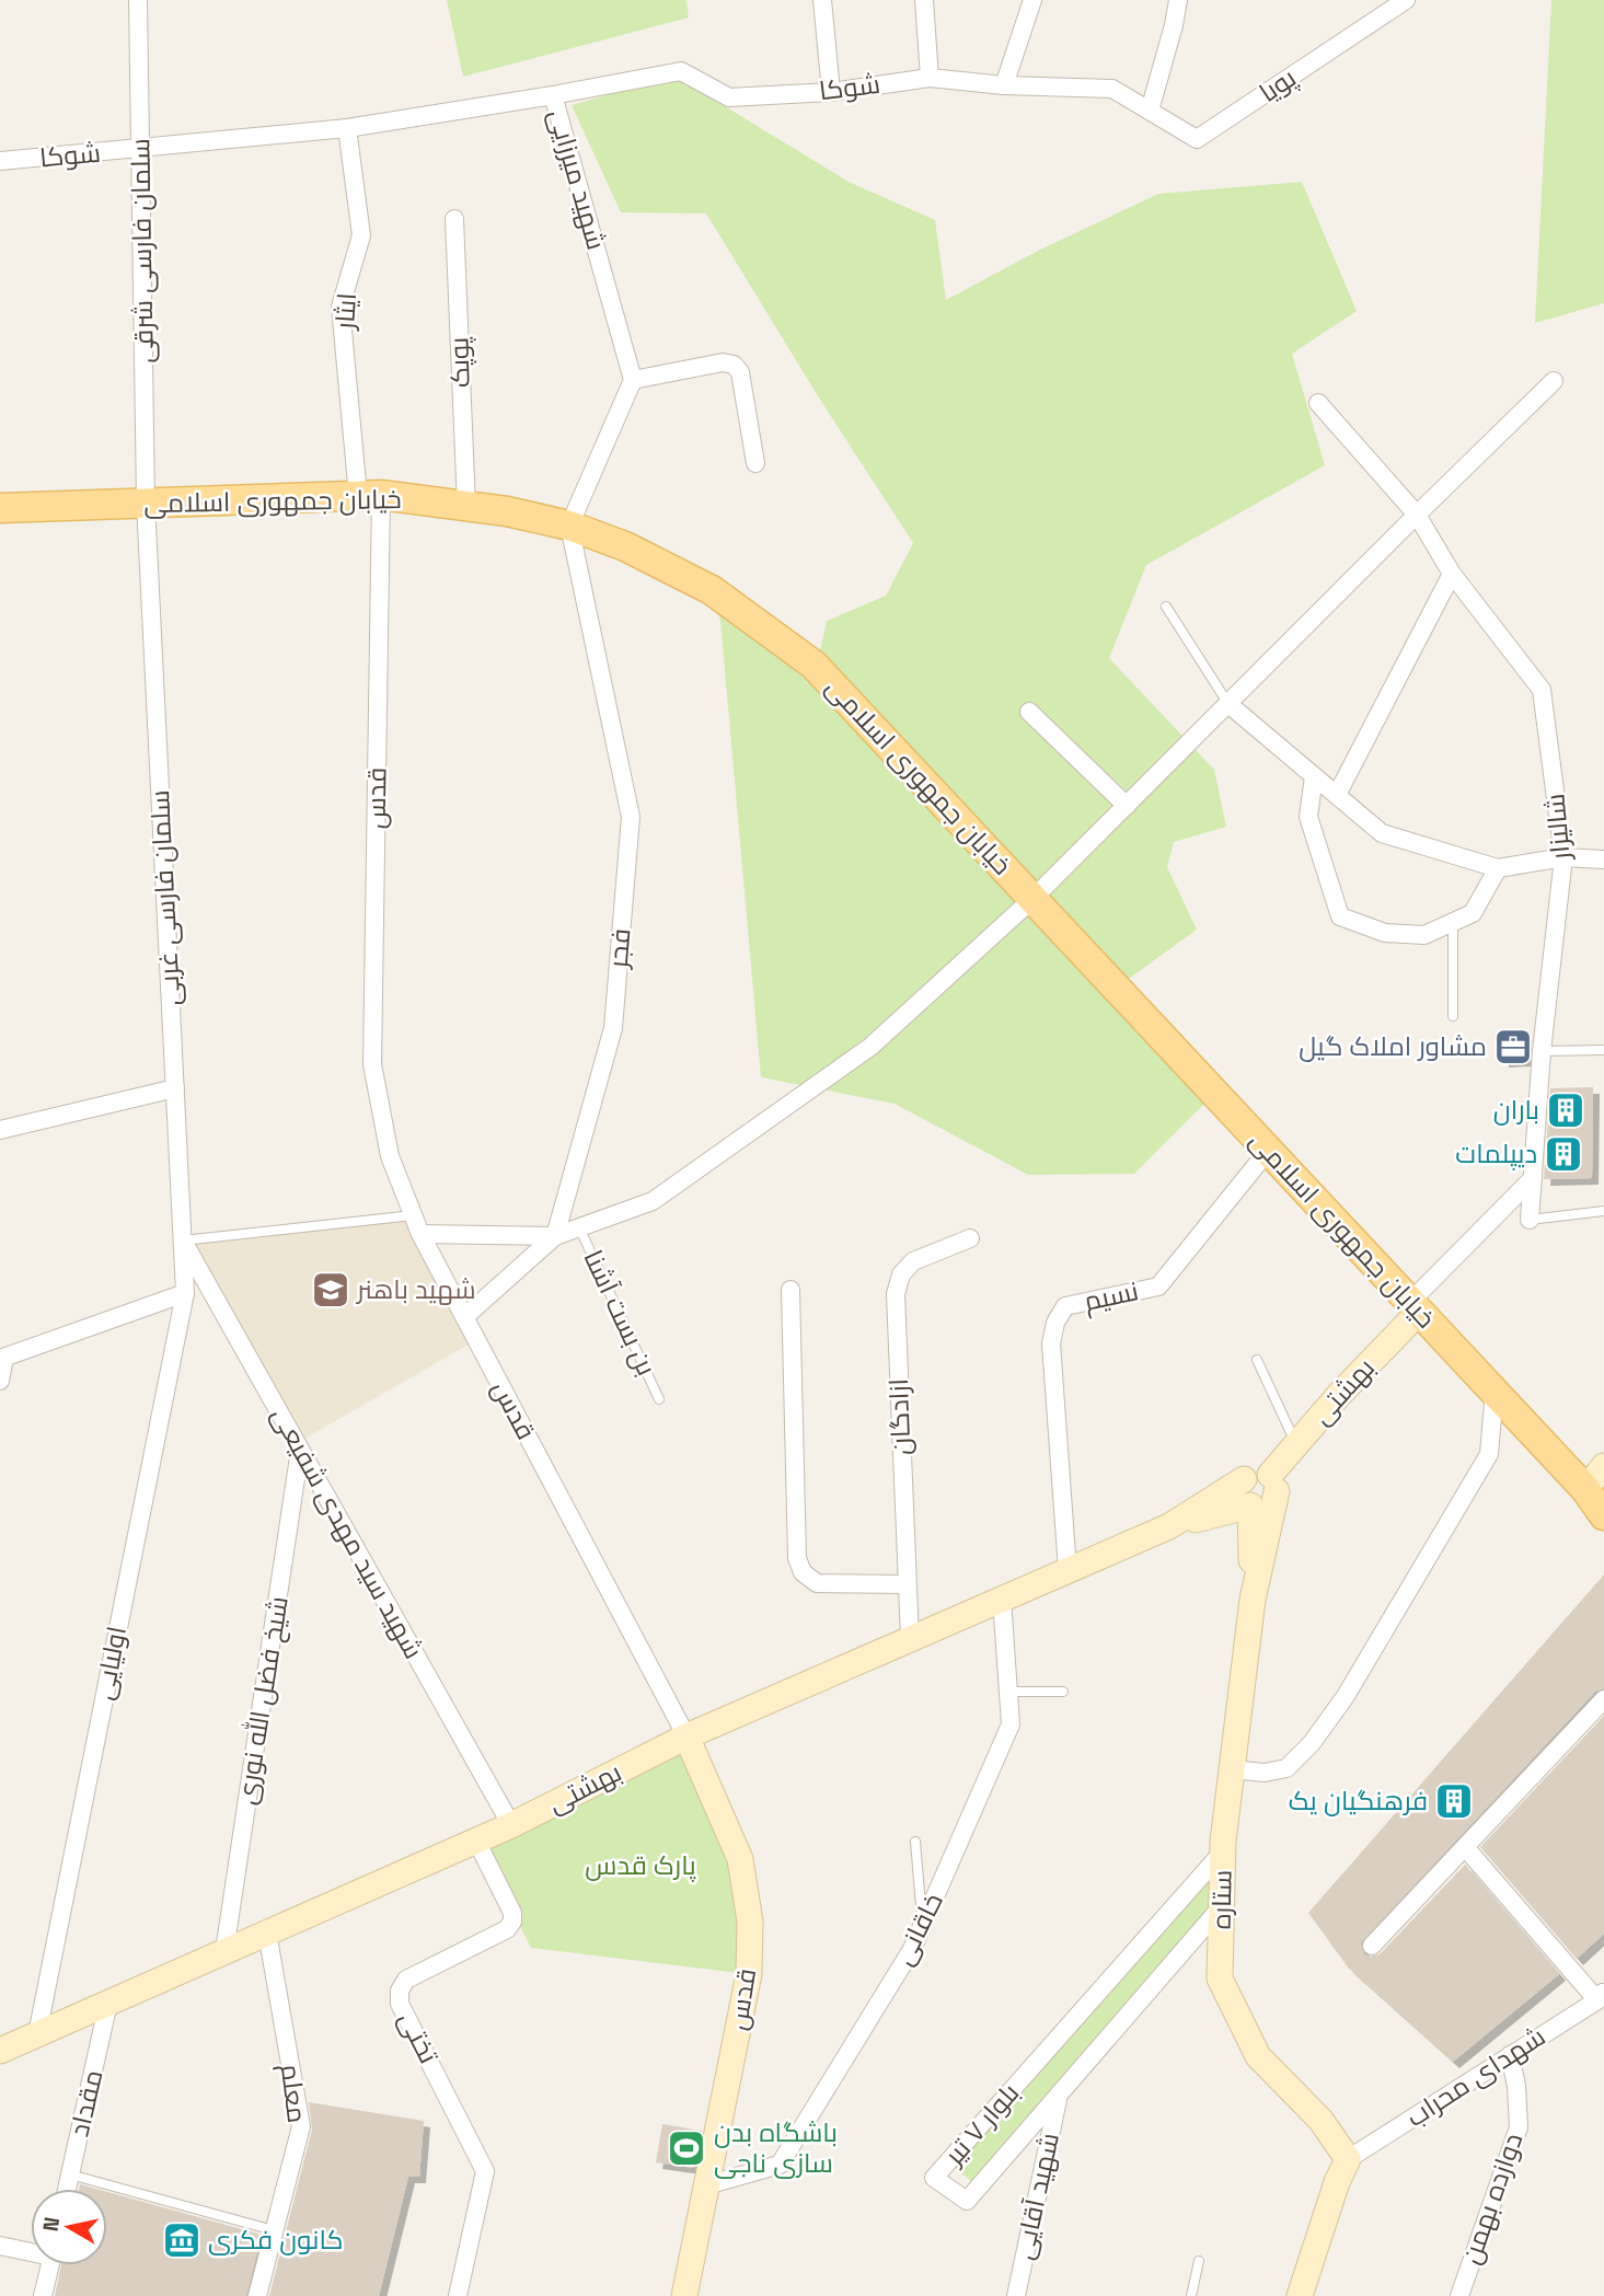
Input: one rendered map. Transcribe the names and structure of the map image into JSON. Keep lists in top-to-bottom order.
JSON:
{
  "streets": {
    "main road": ["خیابان جمهوری اسلامی"],
    "street": [
      "پویا",
      "شوکا",
      "شهید میرزایی",
      "سلمان فارسی شرقی",
      "ایثار",
      "پوپک",
      "قدس",
      "شالیزار",
      "سلمان فارسی غربی",
      "فجر",
      "نسیم",
      "بهشتی",
      "ازادگان",
      "شهید سید مهدی شفیعی",
      "اولیایی",
      "شیخ فضل الله نوری",
      "ستاره",
      "خاقانی",
      "تختی",
      "شهدای محراب",
      "معلم",
      "مقداد",
      "بلوار ۷ تیر",
      "شهید آقایی",
      "دوازده بهمن"
    ],
    "lane": ["بن بست آشنا"]
  },
  "crossings": [
    ["پویا", "شوکا"],
    ["شوکا", "شهید میرزایی"],
    ["شوکا", "سلمان فارسی شرقی"],
    ["شهید میرزایی", "سلمان فارسی شرقی"],
    ["شهید میرزایی", "ایثار"],
    ["سلمان فارسی شرقی", "خیابان جمهوری اسلامی"],
    ["سلمان فارسی شرقی", "سلمان فارسی غربی"],
    ["ایثار", "خیابان جمهوری اسلامی"],
    ["ایثار", "قدس"],
    ["پوپک", "خیابان جمهوری اسلامی"],
    ["خیابان جمهوری اسلامی", "قدس"],
    ["خیابان جمهوری اسلامی", "سلمان فارسی غربی"],
    ["خیابان جمهوری اسلامی", "فجر"],
    ["خیابان جمهوری اسلامی", "نسیم"],
    ["خیابان جمهوری اسلامی", "بهشتی"],
    ["قدس", "بهشتی"],
    ["قدس", "خاقانی"],
    ["سلمان فارسی غربی", "شهید سید مهدی شفیعی"],
    ["سلمان فارسی غربی", "اولیایی"],
    ["نسیم", "بهشتی"],
    ["بهشتی", "ازادگان"],
    ["بهشتی", "شهید سید مهدی شفیعی"],
    ["بهشتی", "اولیایی"],
    ["بهشتی", "شیخ فضل الله نوری"],
    ["بهشتی", "خاقانی"],
    ["بهشتی", "تختی"],
    ["بهشتی", "معلم"],
    ["بهشتی", "مقداد"],
    ["شهید سید مهدی شفیعی", "شیخ فضل الله نوری"],
    ["ستاره", "شهدای محراب"],
    ["ستاره", "بلوار ۷ تیر"],
    ["شهدای محراب", "دوازده بهمن"],
    ["بلوار ۷ تیر", "شهید آقایی"]
  ],
  "parks": ["پارک قدس"],
  "places": {
    "office": ["مشاور املاک گیل"],
    "building": ["باران", "دیپلمات", "فرهنگیان یک"],
    "school or university": ["شهید باهنر"],
    "sports": ["باشگاه بدن سازی ناجی"],
    "museum": ["کانون فکری"]
  },
  "north": "left"
}
